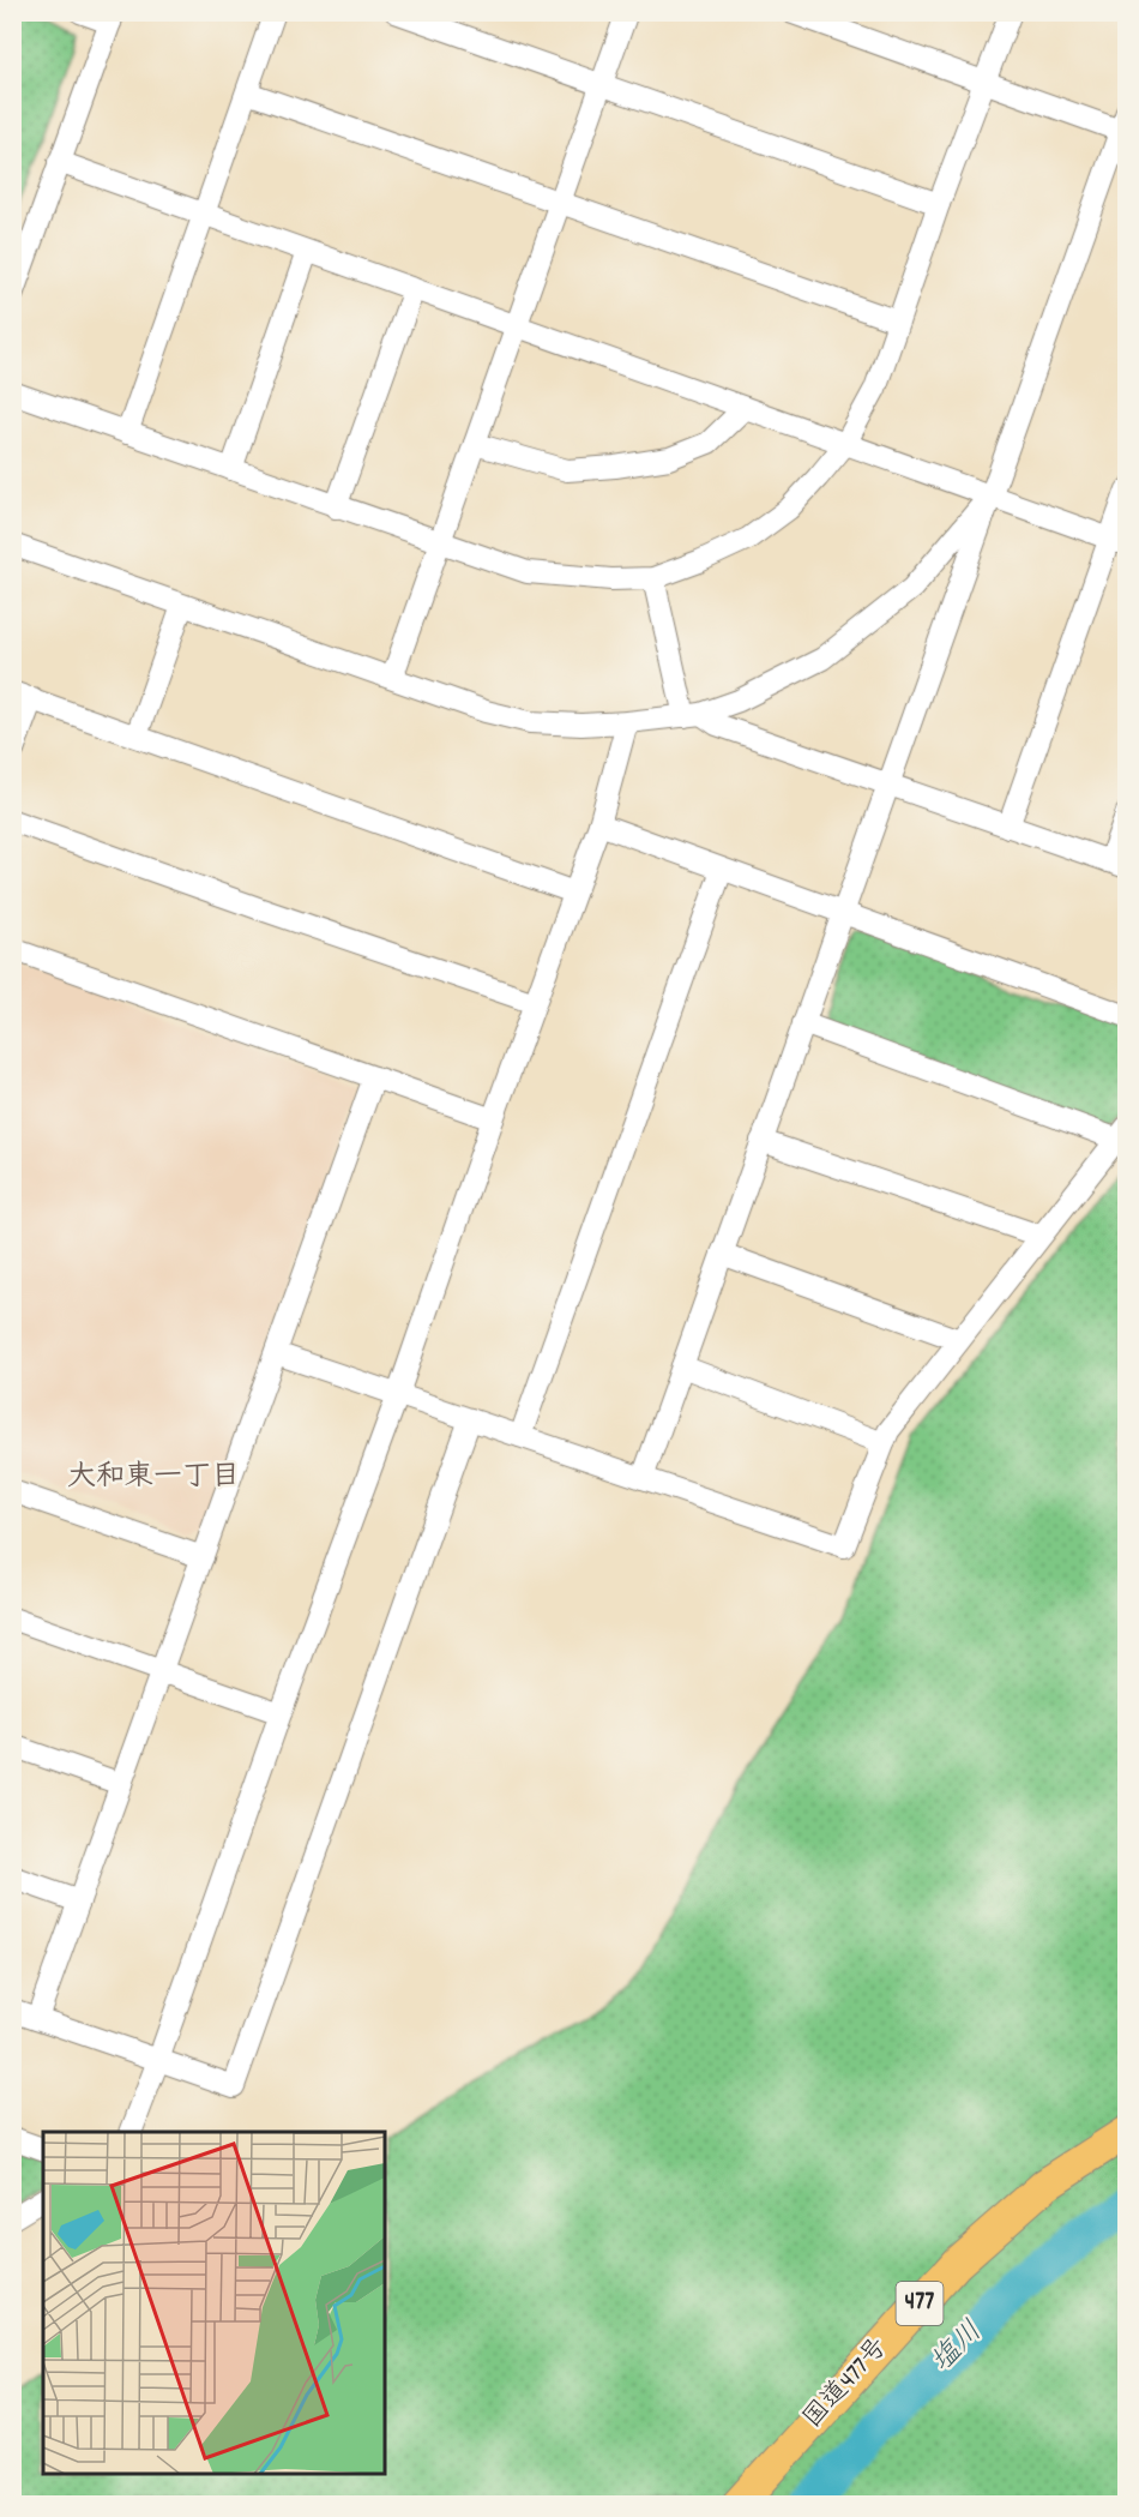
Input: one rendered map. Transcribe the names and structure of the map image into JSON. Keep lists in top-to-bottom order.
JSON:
{
  "streets": {
    "highway": ["477", "国道477号"]
  },
  "districts": ["大和東一丁目"],
  "water": ["塩川"]
}
